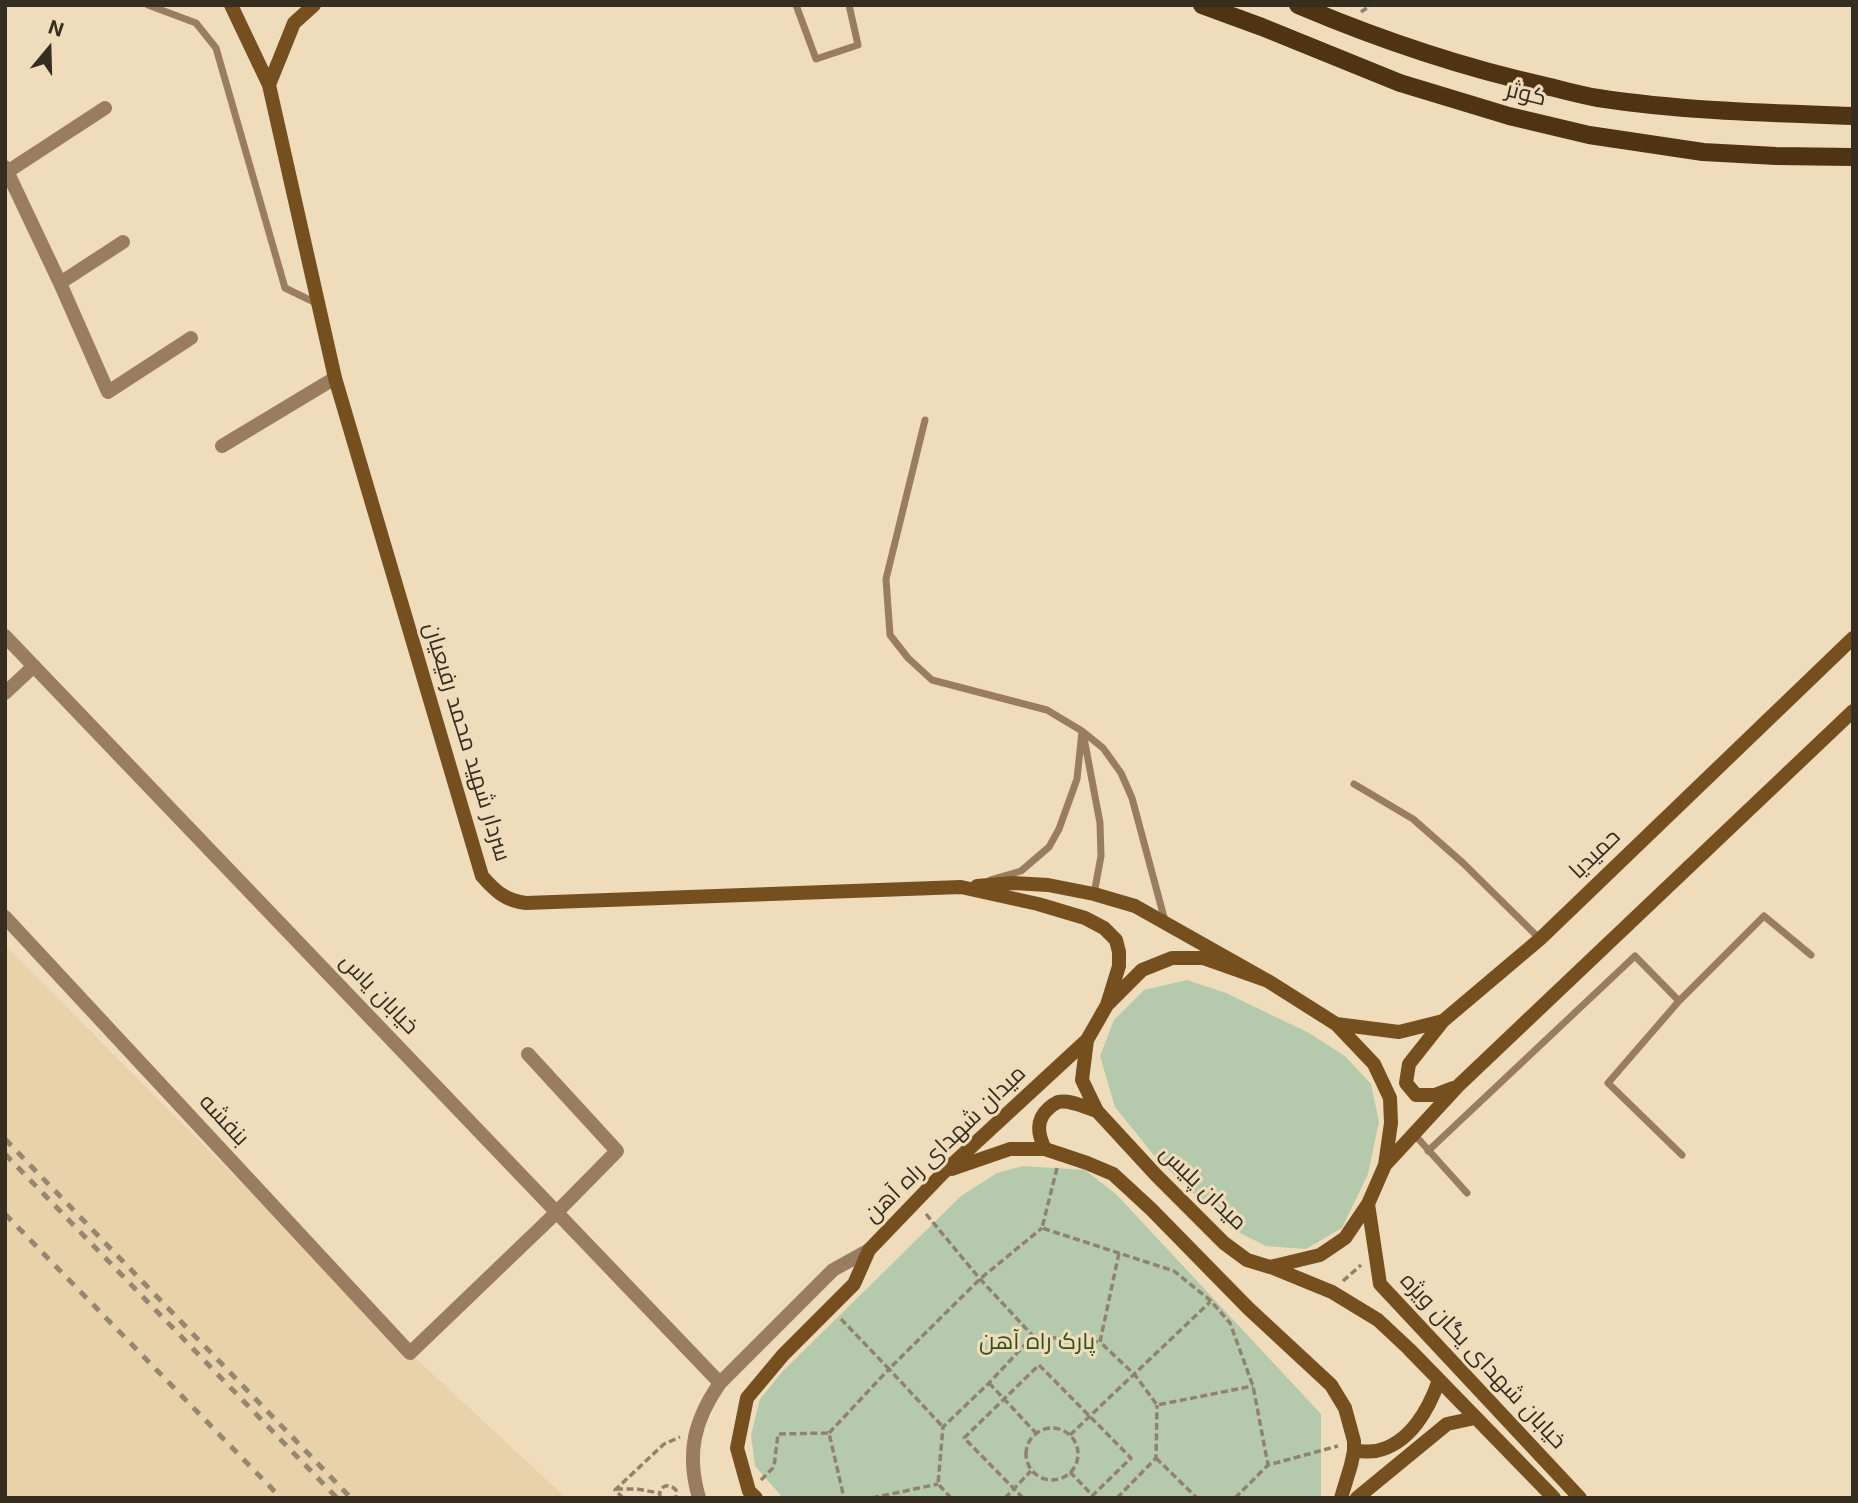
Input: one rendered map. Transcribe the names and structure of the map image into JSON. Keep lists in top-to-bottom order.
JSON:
{
  "streets": {
    "main road": [
      "کوثر",
      "سردار شهید محمد رفیعیان",
      "حمیدیا",
      "میدان شهدای راه آهن",
      "میدان پلیس",
      "خیابان شهدای یگان ویژه"
    ],
    "street": ["خیابان یاس", "بنفشه"]
  },
  "crossings": [
    ["سردار شهید محمد رفیعیان", "میدان پلیس"],
    ["حمیدیا", "میدان پلیس"],
    ["خیابان یاس", "بنفشه"],
    ["میدان شهدای راه آهن", "میدان پلیس"],
    ["میدان پلیس", "خیابان شهدای یگان ویژه"]
  ],
  "parks": ["پارک راه آهن"],
  "north": "top"
}
